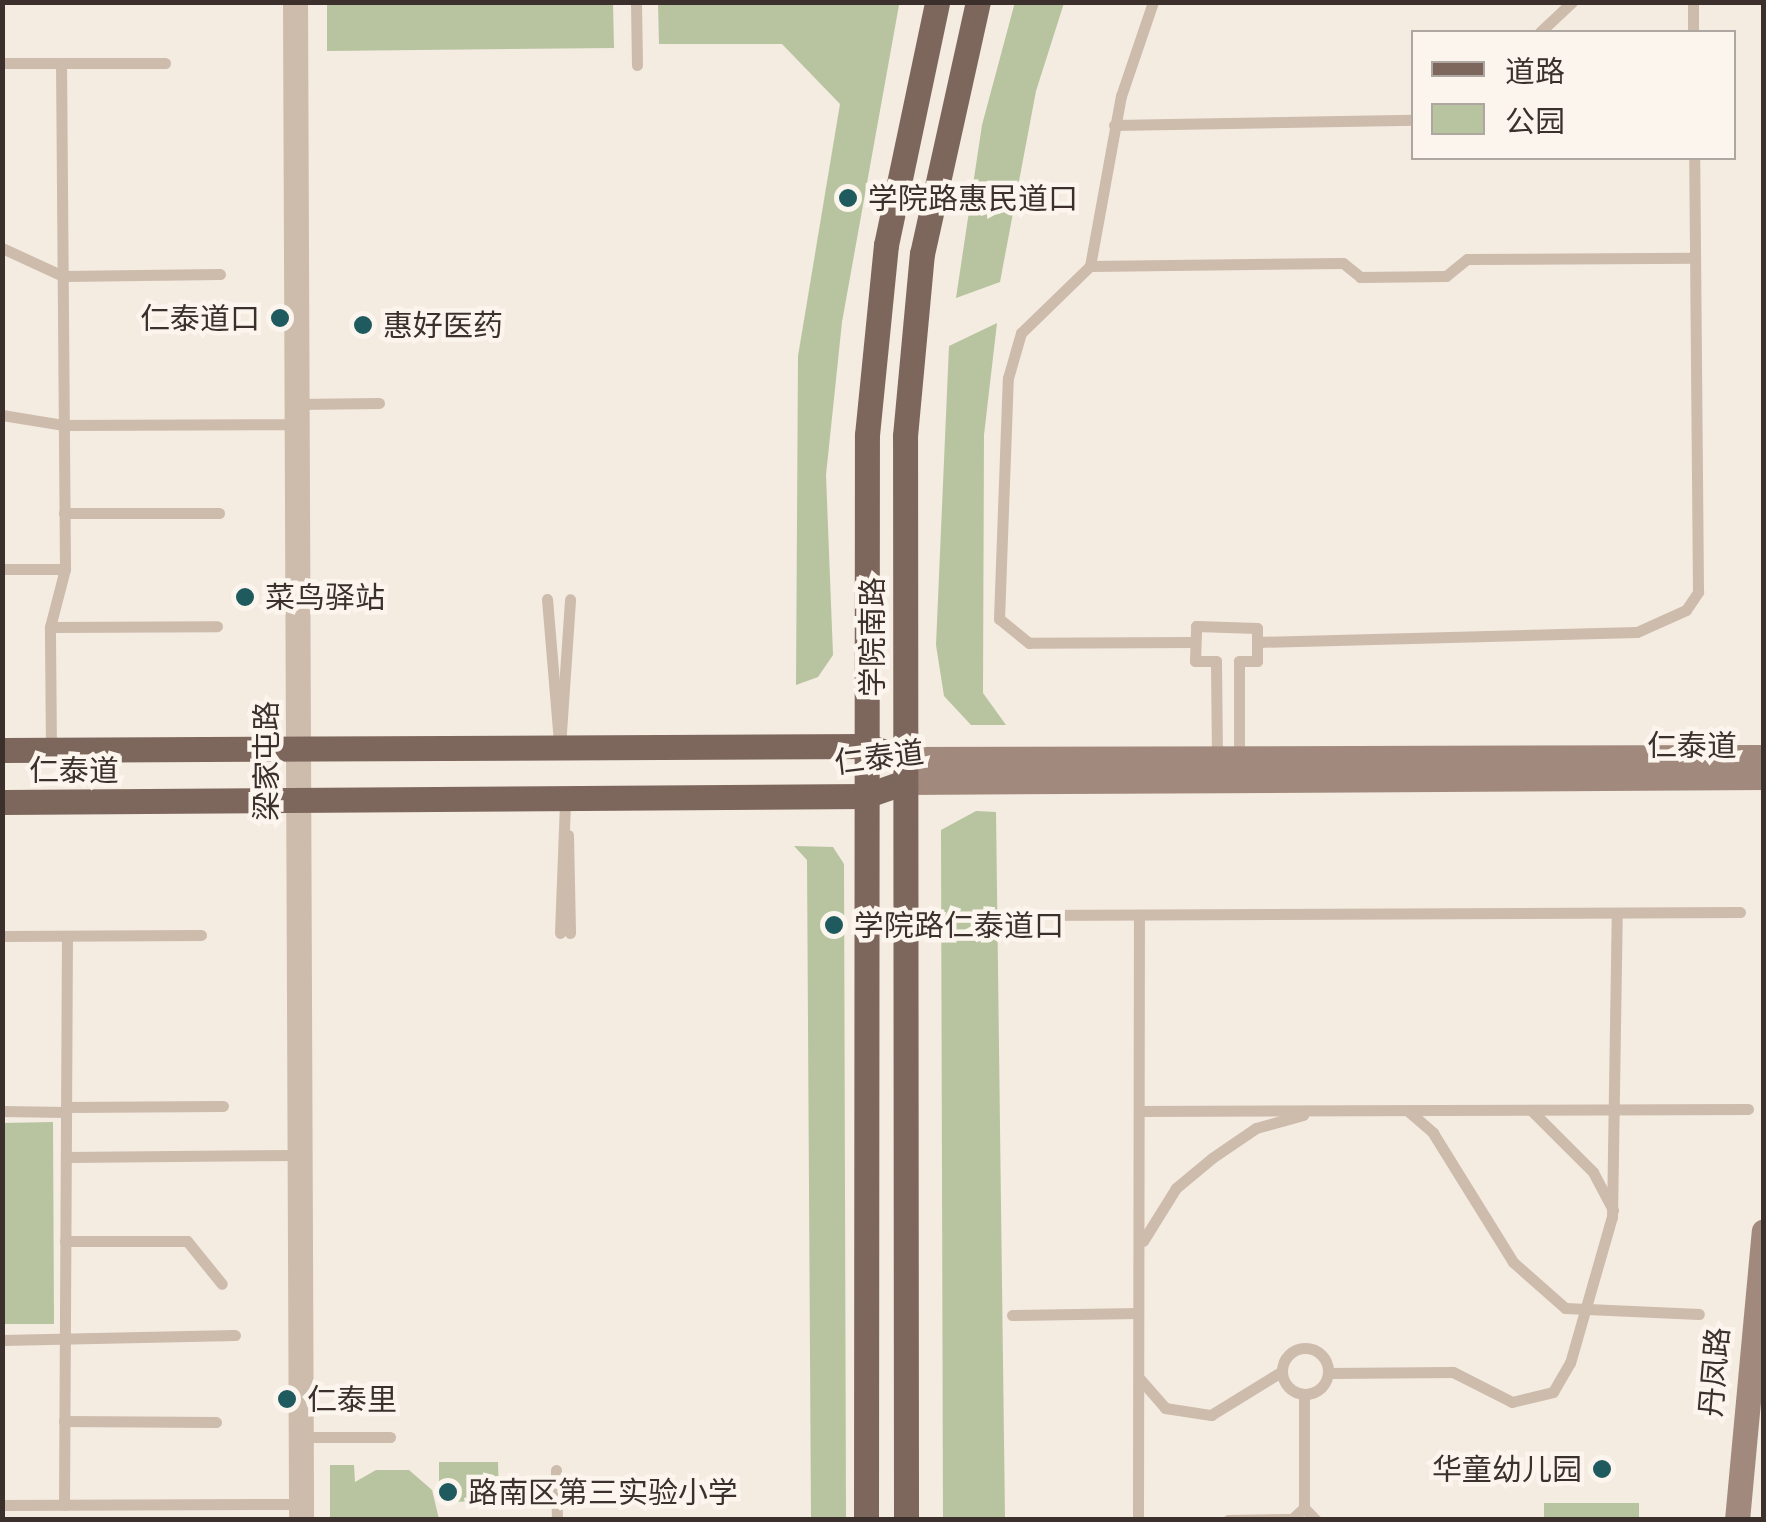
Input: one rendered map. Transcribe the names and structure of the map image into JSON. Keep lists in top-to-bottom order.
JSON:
{
  "streets": {
    "main road": ["学院南路", "仁泰道", "丹凤路"],
    "street": ["梁家屯路"]
  },
  "crossings": [
    ["学院南路", "仁泰道"],
    ["仁泰道", "梁家屯路"]
  ],
  "places": [
    "学院路惠民道口",
    "仁泰道口",
    "惠好医药",
    "菜鸟驿站",
    "学院路仁泰道口",
    "仁泰里",
    "华童幼儿园",
    "路南区第三实验小学"
  ],
  "legend": ["道路", "公园"]
}
